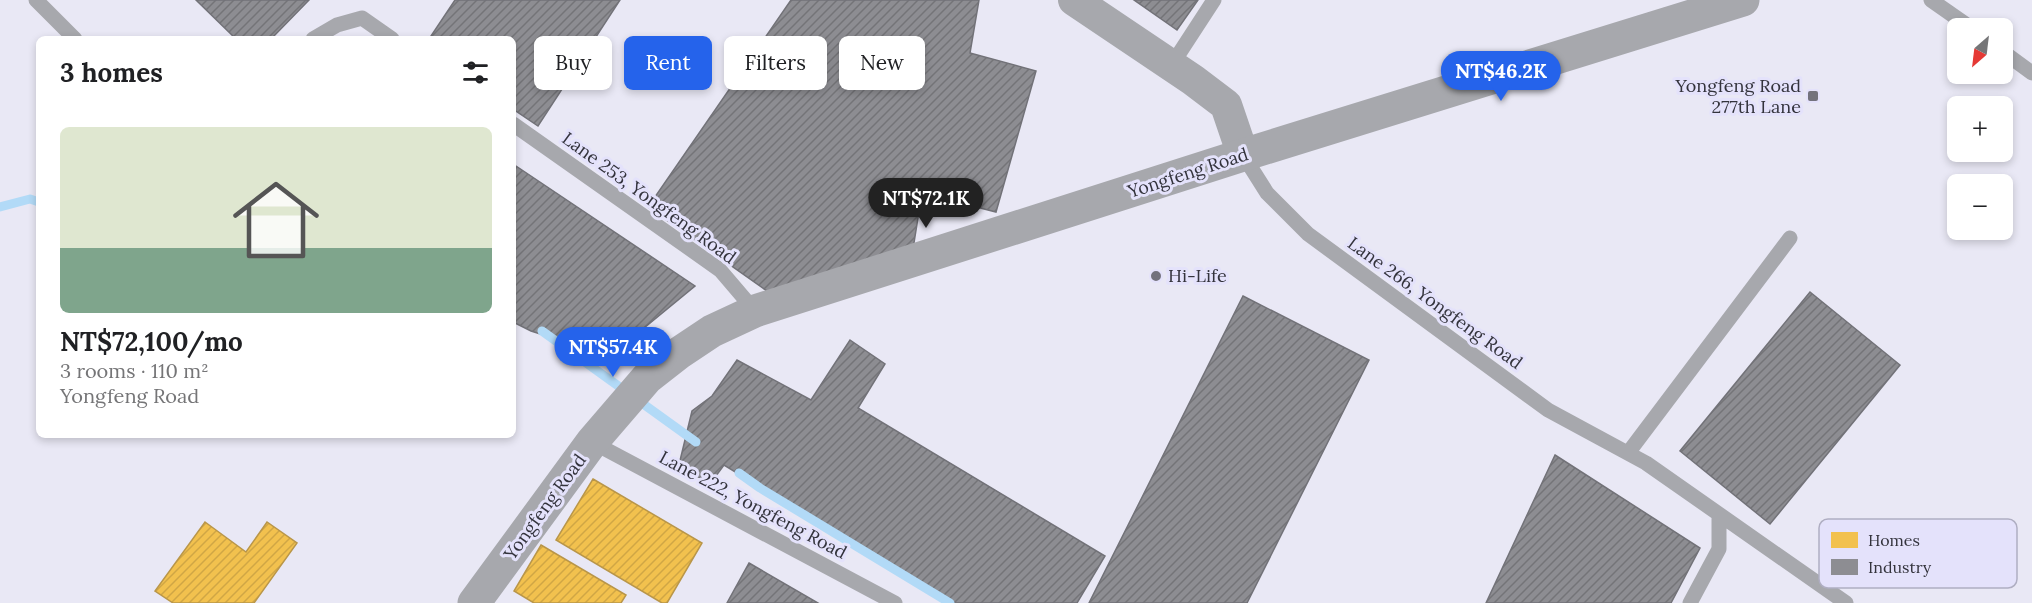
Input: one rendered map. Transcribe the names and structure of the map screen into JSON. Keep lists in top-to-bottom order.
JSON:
{
  "streets": {
    "street": ["Yongfeng Road"],
    "lane": ["Lane 253, Yongfeng Road", "Lane 266, Yongfeng Road", "Lane 222, Yongfeng Road"]
  },
  "crossings": [
    ["Yongfeng Road", "Lane 253, Yongfeng Road"],
    ["Yongfeng Road", "Lane 266, Yongfeng Road"],
    ["Yongfeng Road", "Lane 222, Yongfeng Road"]
  ],
  "places": {
    "transit": ["Yongfeng Road 277th Lane"],
    "other": ["Hi-Life"]
  },
  "legend": ["Homes", "Industry"],
  "north": "bottom left",
  "page": {
    "map_buttons": ["+", "−"],
    "chip": [
      "Buy",
      "Rent",
      "Filters",
      "New"
    ],
    "heading": "3 homes",
    "price": ["NT$46.2K", "NT$72.1K", "NT$57.4K"],
    "list": [
      {
        "name": "NT$72,100/mo",
        "note": "3 rooms · 110 m² · Yongfeng Road"
      }
    ]
  }
}
